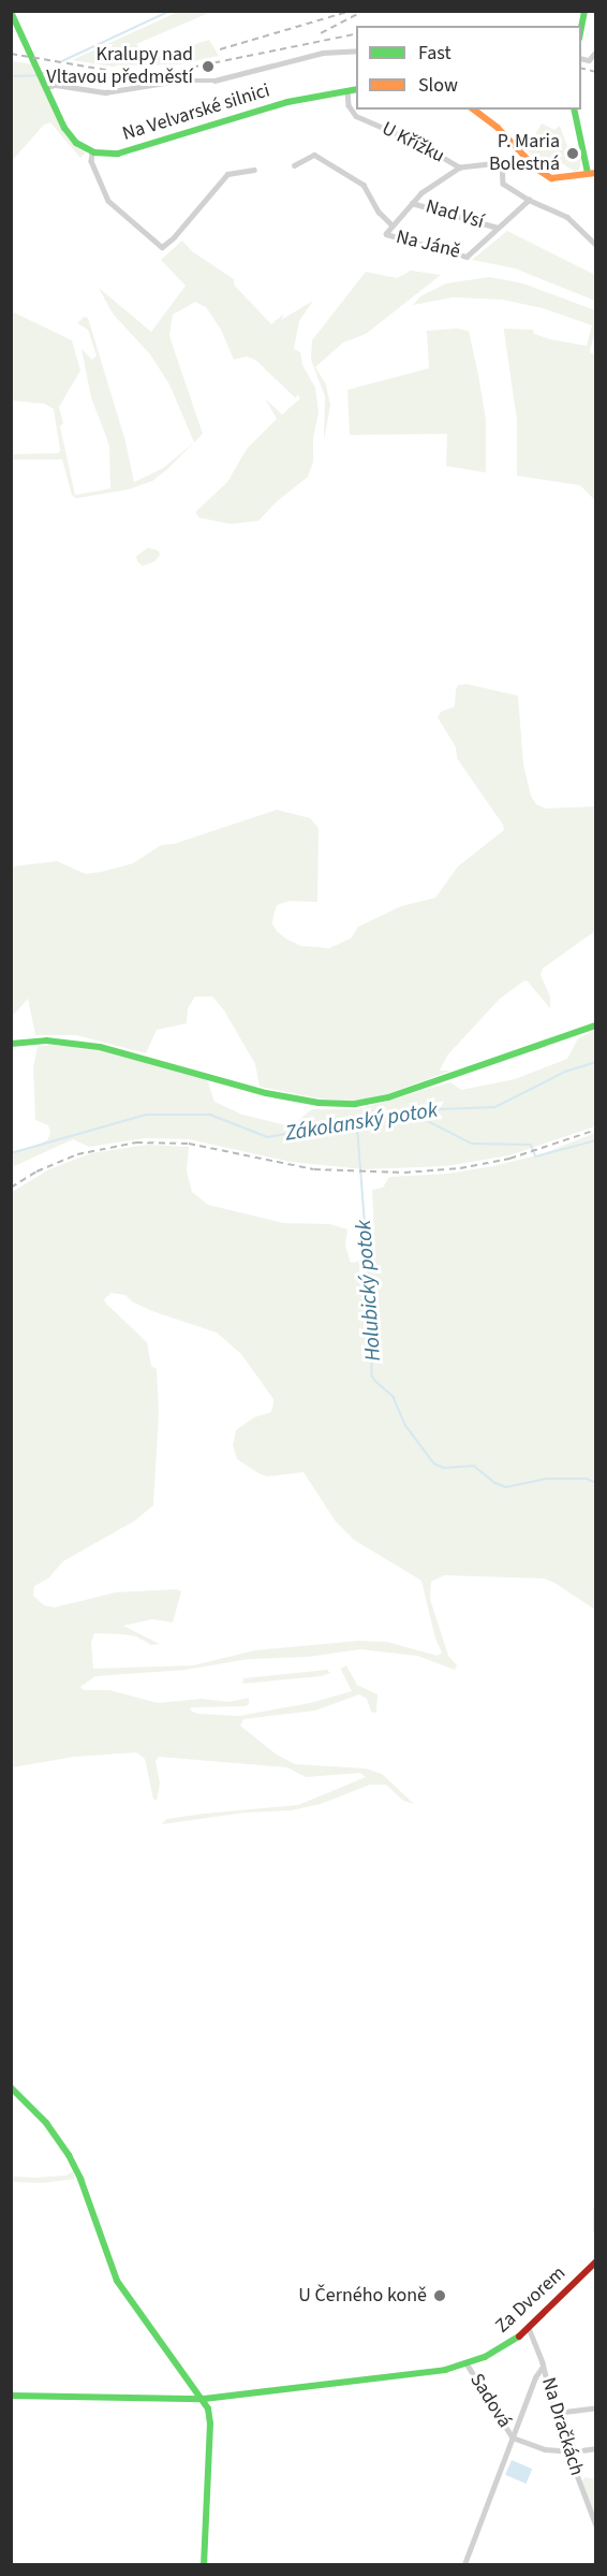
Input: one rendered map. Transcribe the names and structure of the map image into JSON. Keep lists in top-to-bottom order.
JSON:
{
  "streets": {
    "main road": ["Na Velvarské silnici", "Za Dvorem"],
    "street": [
      "U Křížku",
      "Nad Vsí",
      "Na Jáně",
      "Sadová",
      "Na Dračkách"
    ]
  },
  "crossings": [
    ["Na Velvarské silnici", "U Křížku"],
    ["U Křížku", "Nad Vsí"],
    ["U Křížku", "Na Jáně"],
    ["Nad Vsí", "Na Jáně"],
    ["Za Dvorem", "Sadová"],
    ["Za Dvorem", "Na Dračkách"]
  ],
  "water": ["Zákolanský potok", "Holubický potok"],
  "places": ["Kralupy nad Vltavou předměstí", "P. Maria Bolestná", "U Černého koně"],
  "legend": ["Fast", "Slow"]
}
